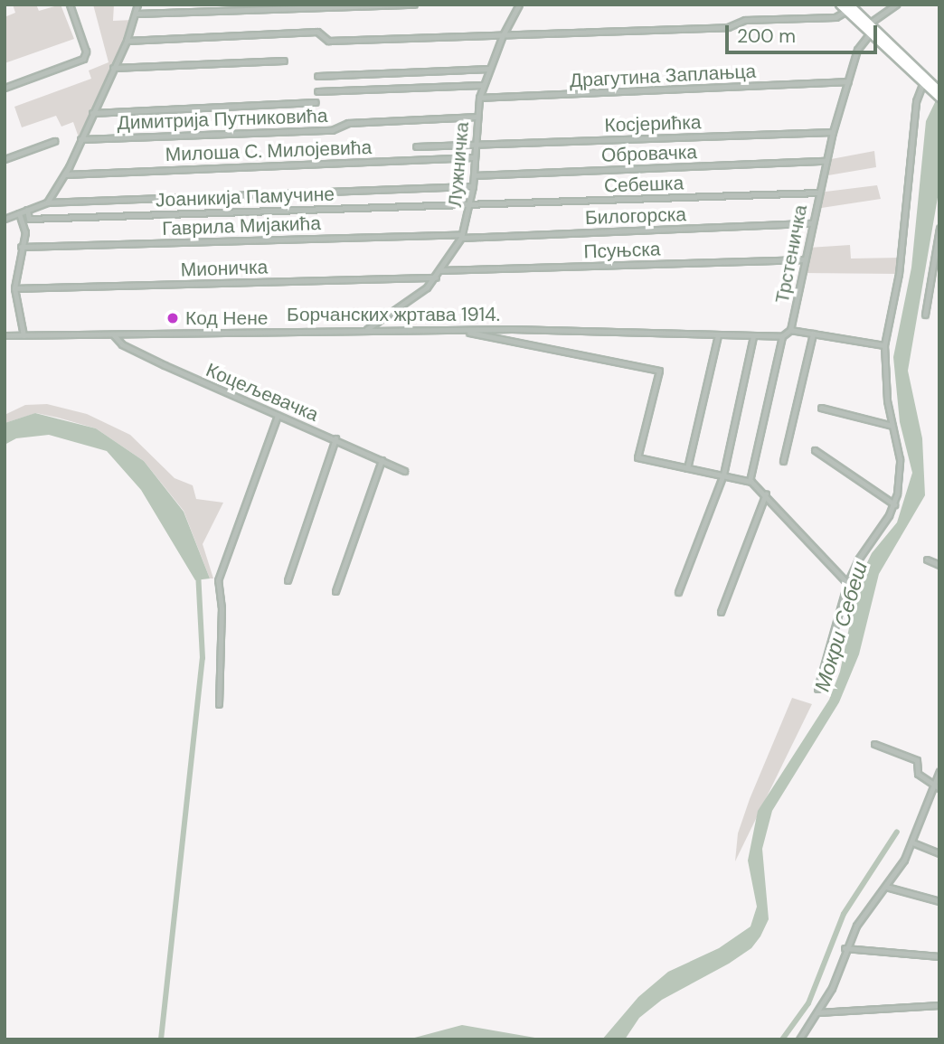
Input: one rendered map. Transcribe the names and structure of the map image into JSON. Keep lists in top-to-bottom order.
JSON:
{
  "streets": {
    "street": [
      "Драгутина Заплањца",
      "Димитрија Путниковића",
      "Косјерићка",
      "Милоша С. Милојевића",
      "Обровачка",
      "Лужничка",
      "Себешка",
      "Јоаникија Памучине",
      "Билогорска",
      "Гаврила Мијакића",
      "Псуњска",
      "Трстеничка",
      "Мионичка",
      "Борчанских жртава 1914.",
      "Коцељевачка"
    ]
  },
  "crossings": [
    ["Драгутина Заплањца", "Лужничка"],
    ["Драгутина Заплањца", "Трстеничка"],
    ["Димитрија Путниковића", "Лужничка"],
    ["Косјерићка", "Лужничка"],
    ["Косјерићка", "Трстеничка"],
    ["Милоша С. Милојевића", "Лужничка"],
    ["Обровачка", "Лужничка"],
    ["Обровачка", "Трстеничка"],
    ["Лужничка", "Себешка"],
    ["Лужничка", "Јоаникија Памучине"],
    ["Лужничка", "Билогорска"],
    ["Лужничка", "Гаврила Мијакића"],
    ["Лужничка", "Псуњска"],
    ["Лужничка", "Мионичка"],
    ["Лужничка", "Борчанских жртава 1914."],
    ["Себешка", "Јоаникија Памучине"],
    ["Себешка", "Трстеничка"],
    ["Билогорска", "Гаврила Мијакића"],
    ["Билогорска", "Трстеничка"],
    ["Псуњска", "Трстеничка"],
    ["Трстеничка", "Борчанских жртава 1914."],
    ["Борчанских жртава 1914.", "Коцељевачка"]
  ],
  "water": ["Мокри Себеш"],
  "places": ["Код Нене"],
  "scale_bar": "200 m"
}
